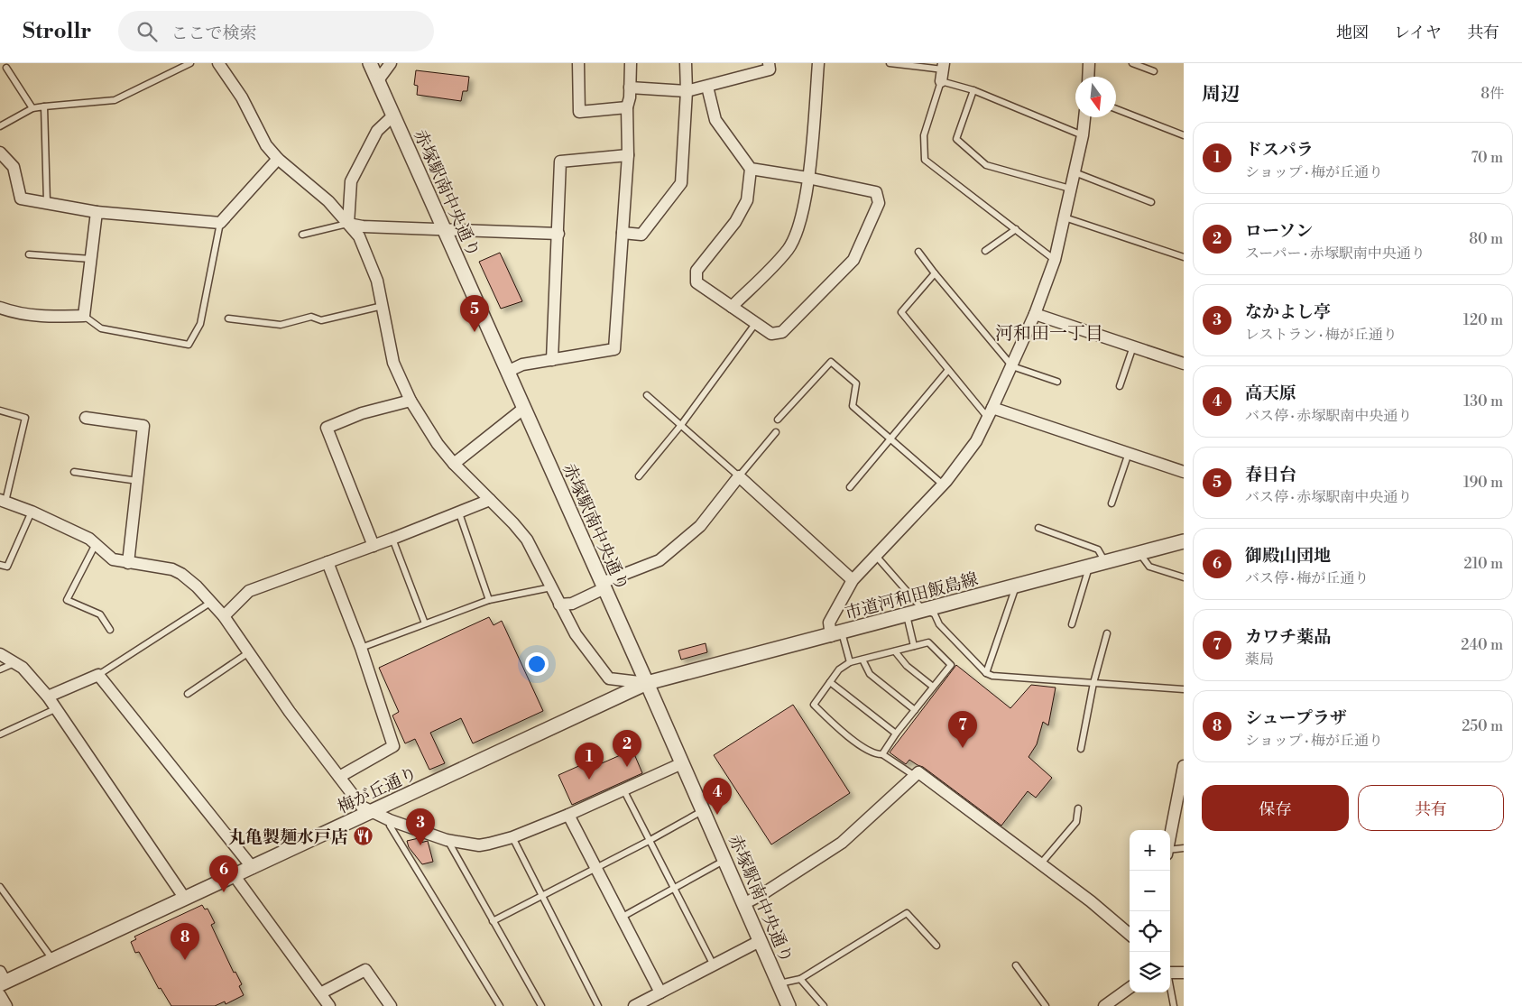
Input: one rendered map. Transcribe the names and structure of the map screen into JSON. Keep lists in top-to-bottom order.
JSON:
{
  "streets": {
    "street": ["赤塚駅南中央通り", "市道河和田飯島線", "梅が丘通り"]
  },
  "crossings": [
    ["赤塚駅南中央通り", "市道河和田飯島線"],
    ["赤塚駅南中央通り", "梅が丘通り"],
    ["市道河和田飯島線", "梅が丘通り"]
  ],
  "districts": ["河和田一丁目"],
  "places": {
    "restaurant": ["丸亀製麺水戸店"]
  },
  "north": "bottom",
  "page": {
    "header": "Strollr",
    "search": "ここで検索",
    "nav": ["地図", "レイヤ", "共有"],
    "heading": ["周辺", "8件"],
    "list": [
      {
        "mark": "1",
        "name": "ドスパラ",
        "note": "ショップ · 梅が丘通り",
        "value": "70 m"
      },
      {
        "mark": "2",
        "name": "ローソン",
        "note": "スーパー · 赤塚駅南中央通り",
        "value": "80 m"
      },
      {
        "mark": "3",
        "name": "なかよし亭",
        "note": "レストラン · 梅が丘通り",
        "value": "120 m"
      },
      {
        "mark": "4",
        "name": "高天原",
        "note": "バス停 · 赤塚駅南中央通り",
        "value": "130 m"
      },
      {
        "mark": "5",
        "name": "春日台",
        "note": "バス停 · 赤塚駅南中央通り",
        "value": "190 m"
      },
      {
        "mark": "6",
        "name": "御殿山団地",
        "note": "バス停 · 梅が丘通り",
        "value": "210 m"
      },
      {
        "mark": "7",
        "name": "カワチ薬品",
        "note": "薬局",
        "value": "240 m"
      },
      {
        "mark": "8",
        "name": "シュープラザ",
        "note": "ショップ · 梅が丘通り",
        "value": "250 m"
      }
    ],
    "pins": [
      "5",
      "7",
      "2",
      "1",
      "4",
      "3",
      "6",
      "8"
    ],
    "buttons": ["保存", "共有"],
    "map_buttons": ["+", "−"]
  }
}
